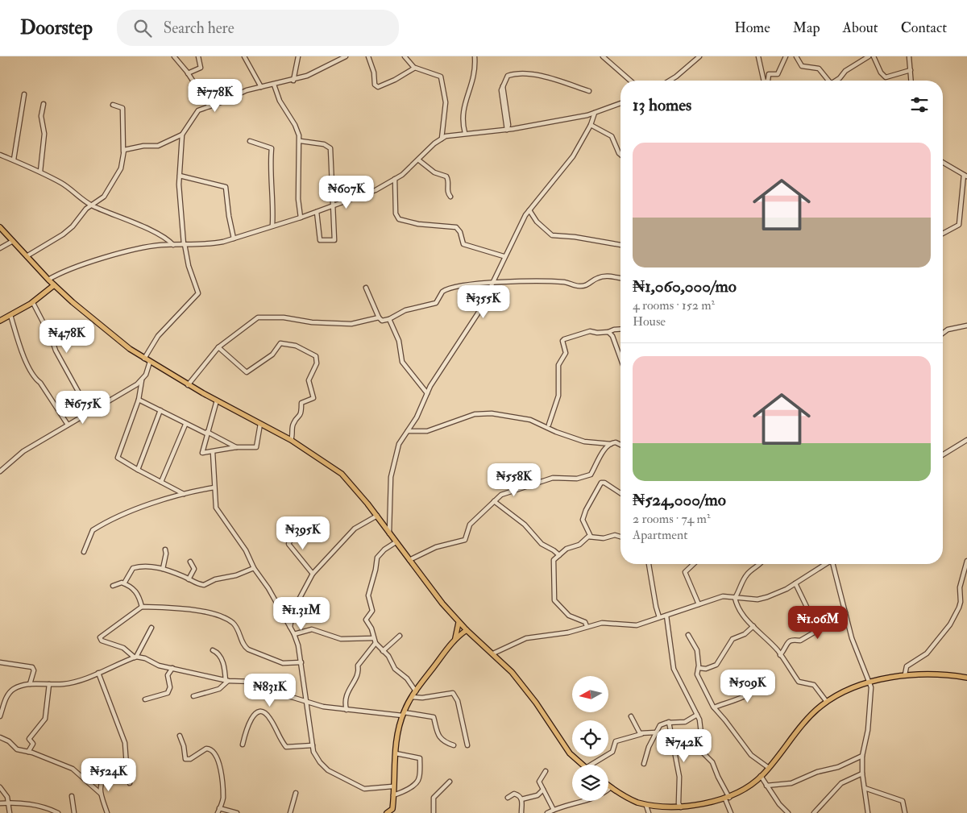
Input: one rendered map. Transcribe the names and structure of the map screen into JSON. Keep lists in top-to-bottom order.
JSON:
{
  "north": "left",
  "page": {
    "header": "Doorstep",
    "search": "Search here",
    "nav": [
      "Home",
      "Map",
      "About",
      "Contact"
    ],
    "price": [
      "₦778K",
      "₦607K",
      "₦355K",
      "₦478K",
      "₦675K",
      "₦558K",
      "₦395K",
      "₦1.31M",
      "₦1.06M",
      "₦509K",
      "₦831K",
      "₦742K",
      "₦524K"
    ],
    "heading": "13 homes",
    "list": [
      {
        "name": "₦1,060,000/mo",
        "note": "4 rooms · 152 m² · House"
      },
      {
        "name": "₦524,000/mo",
        "note": "2 rooms · 74 m² · Apartment"
      }
    ]
  }
}
